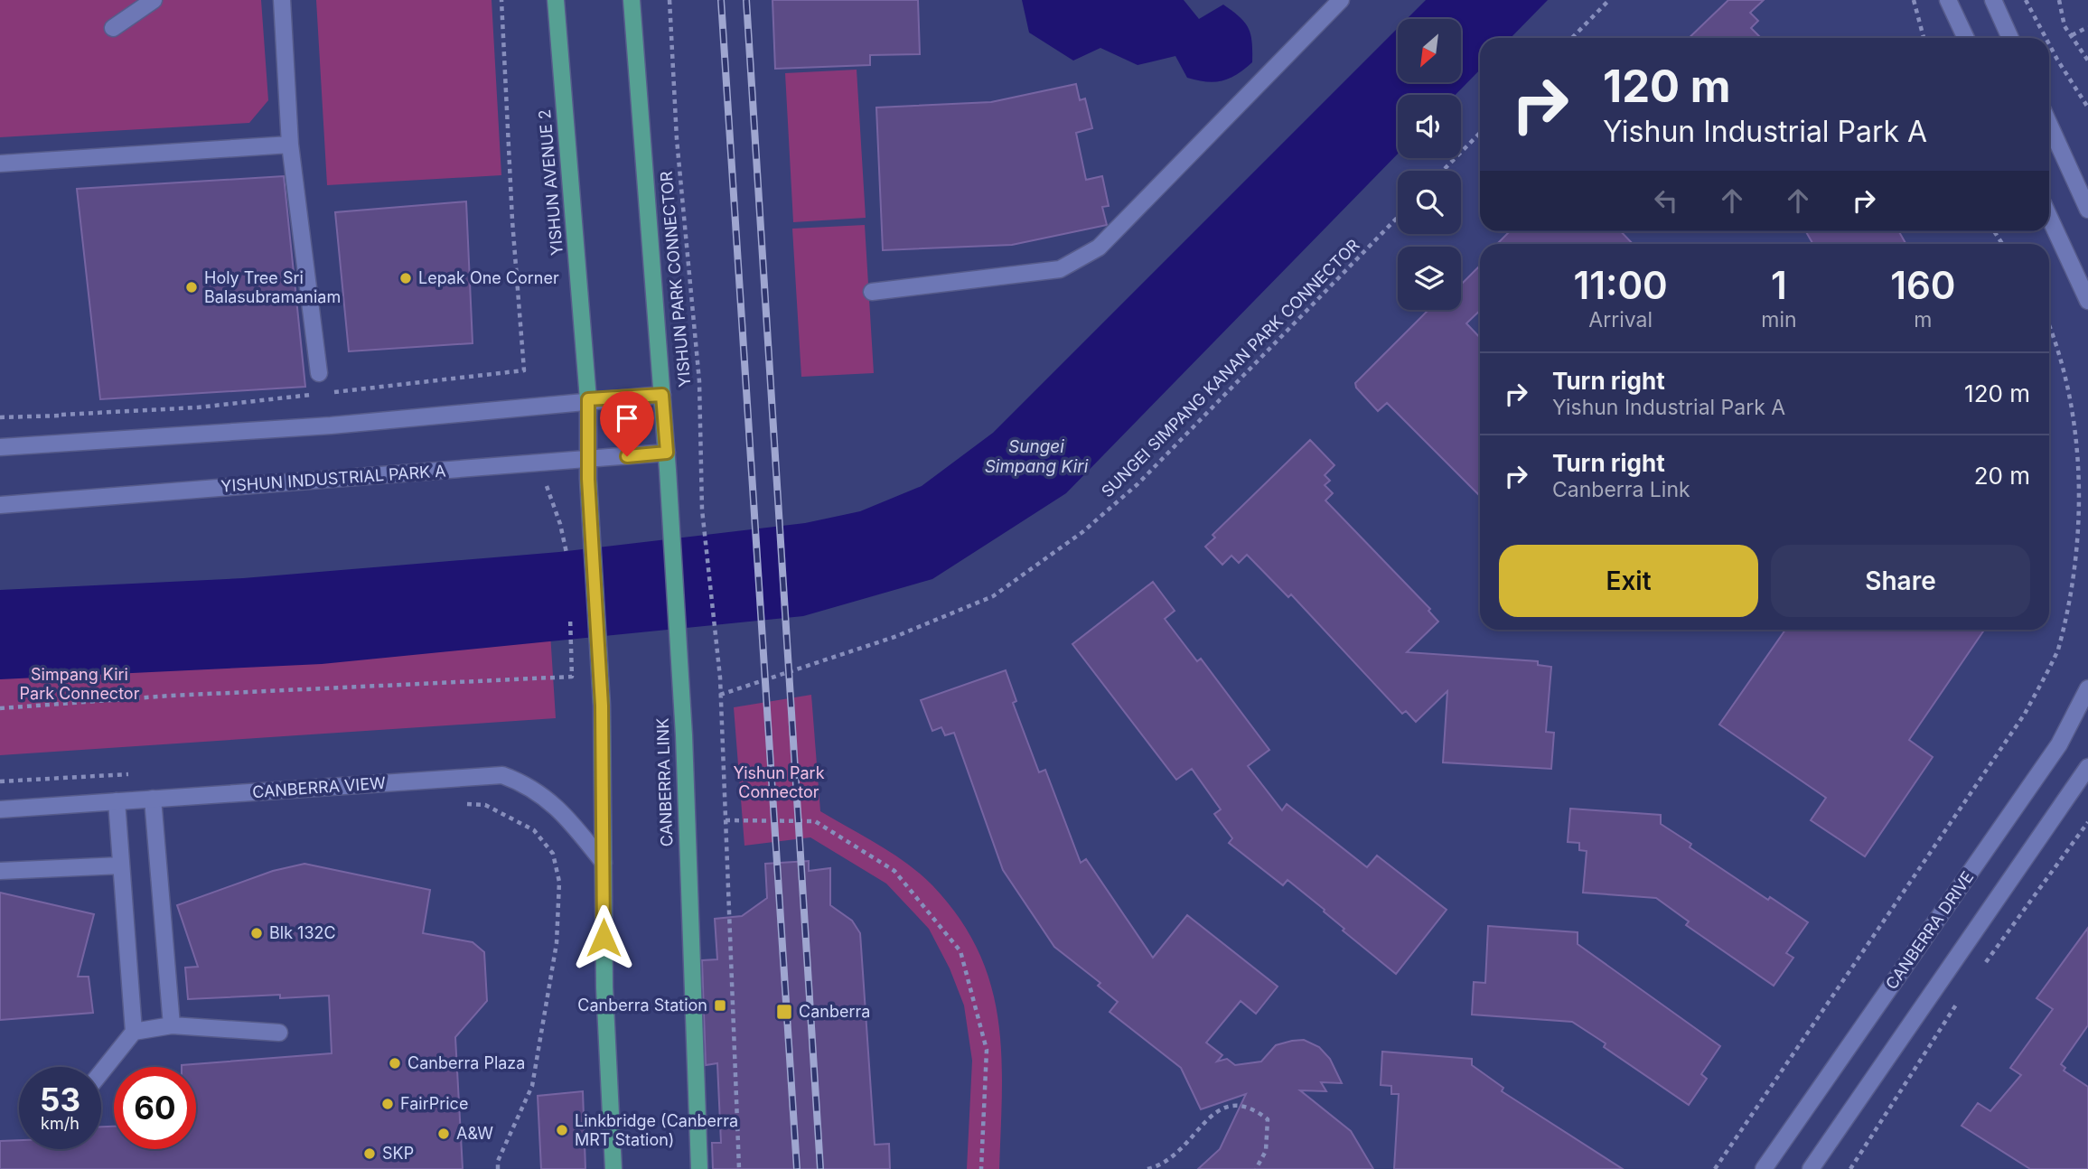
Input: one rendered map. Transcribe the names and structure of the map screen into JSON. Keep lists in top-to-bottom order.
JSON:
{
  "streets": {
    "main road": ["YISHUN AVENUE 2", "CANBERRA LINK"],
    "street": ["YISHUN INDUSTRIAL PARK A", "CANBERRA VIEW", "CANBERRA DRIVE"],
    "path": ["YISHUN PARK CONNECTOR", "SUNGEI SIMPANG KANAN PARK CONNECTOR"]
  },
  "crossings": [
    ["YISHUN PARK CONNECTOR", "SUNGEI SIMPANG KANAN PARK CONNECTOR"],
    ["YISHUN INDUSTRIAL PARK A", "CANBERRA LINK"]
  ],
  "water": ["Sungei Simpang Kiri"],
  "parks": ["Simpang Kiri Park Connector", "Yishun Park Connector"],
  "places": {
    "other": [
      "Lepak One Corner",
      "Holy Tree Sri Balasubramaniam",
      "Blk 132C",
      "Canberra Plaza",
      "FairPrice",
      "Linkbridge (Canberra MRT Station)",
      "A&W",
      "SKP"
    ],
    "transit": ["Canberra Station", "Canberra"]
  },
  "north": "bottom left",
  "page": {
    "turn": ["120 m", "Yishun Industrial Park A"],
    "eta": [
      "11:00",
      "Arrival",
      "1",
      "min",
      "160",
      "m"
    ],
    "list": [
      {
        "name": "Turn right",
        "note": "Yishun Industrial Park A",
        "value": "120 m"
      },
      {
        "name": "Turn right",
        "note": "Canberra Link",
        "value": "20 m"
      }
    ],
    "buttons": ["Exit", "Share"],
    "speed": "53 km/h",
    "limit": "60"
  }
}
